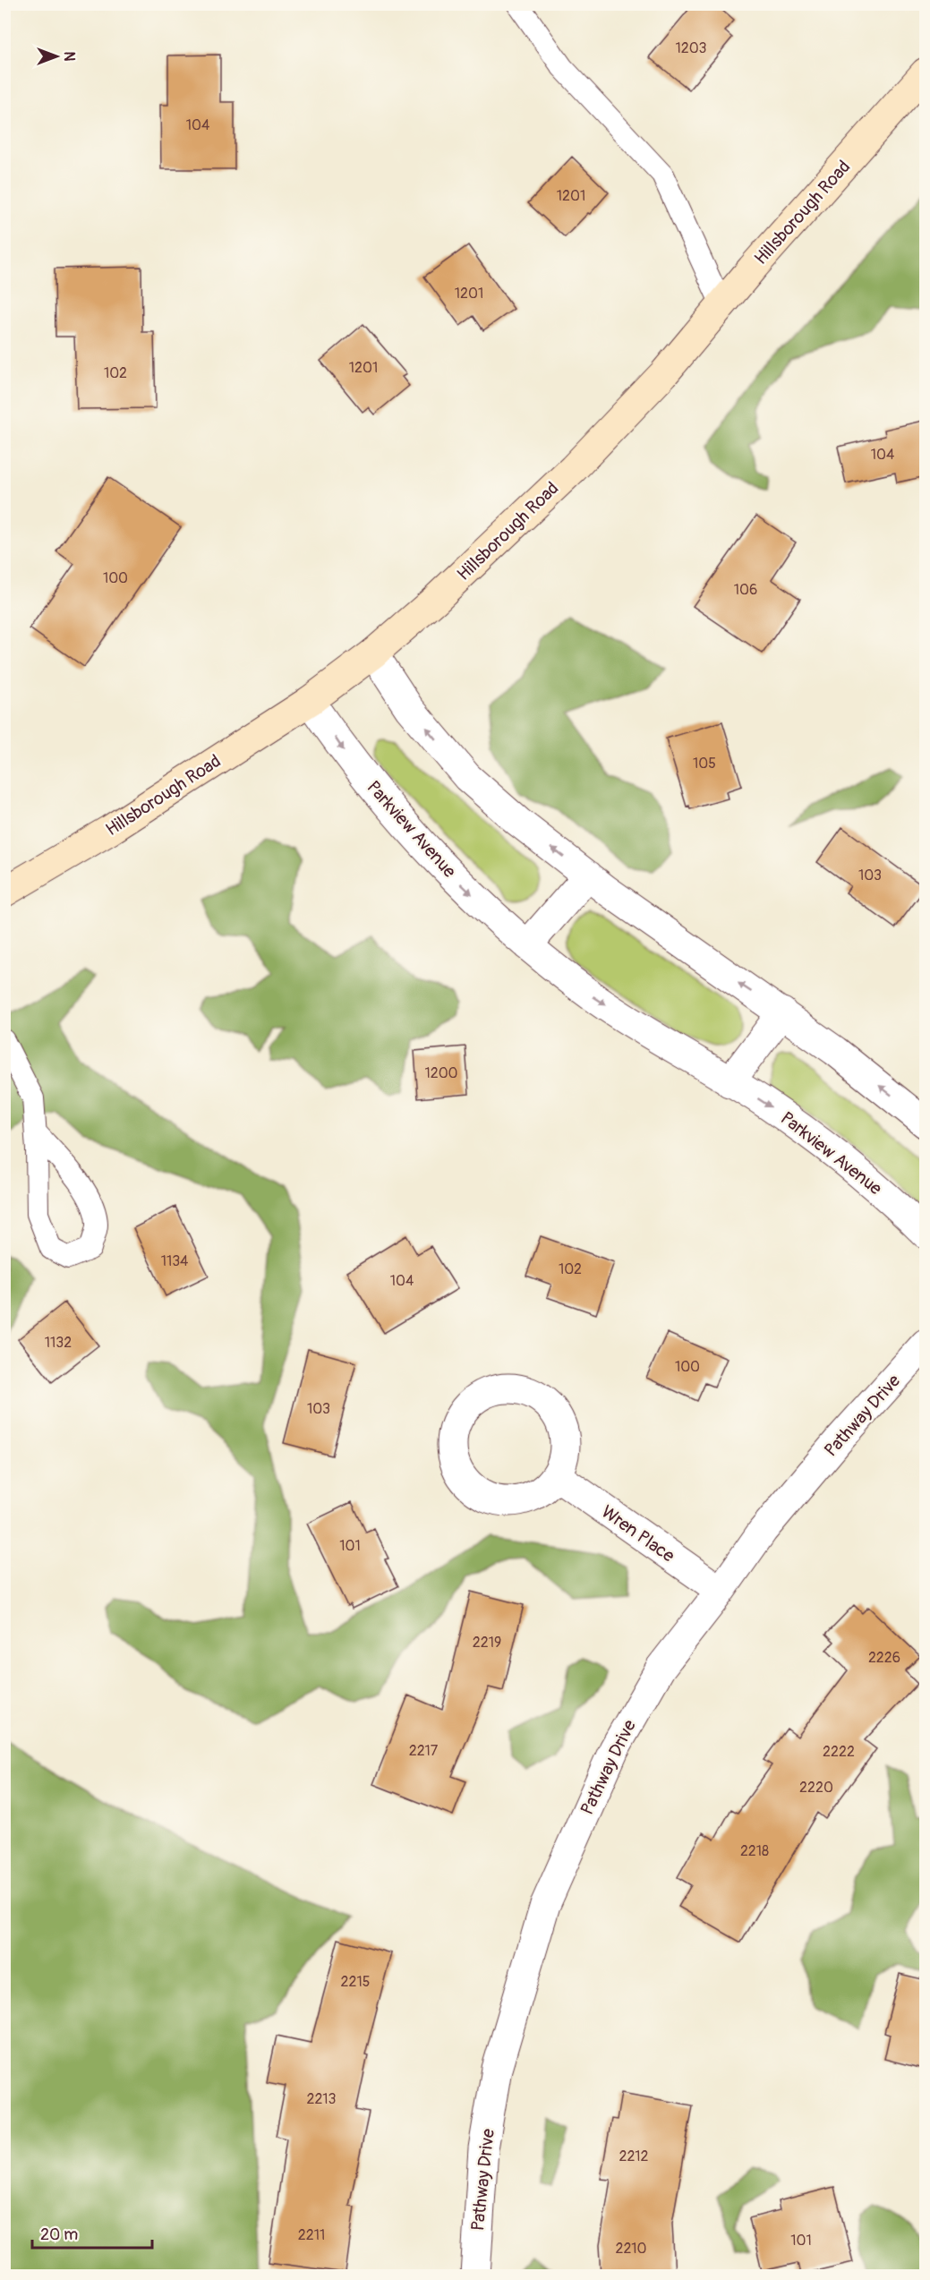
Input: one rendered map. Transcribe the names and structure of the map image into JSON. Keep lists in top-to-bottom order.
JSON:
{
  "streets": {
    "main road": ["Hillsborough Road"],
    "street": ["Parkview Avenue", "Pathway Drive", "Wren Place"]
  },
  "crossings": [
    ["Hillsborough Road", "Parkview Avenue"],
    ["Pathway Drive", "Wren Place"]
  ],
  "house_numbers": [
    "1203",
    "104",
    "1201",
    "1201",
    "1201",
    "102",
    "104",
    "100",
    "106",
    "105",
    "103",
    "1200",
    "1134",
    "102",
    "104",
    "1132",
    "100",
    "103",
    "101",
    "2219",
    "2226",
    "2217",
    "2222",
    "2220",
    "2218",
    "2215",
    "2213",
    "2212",
    "2211",
    "101",
    "2210"
  ],
  "scale_bar": "20 m",
  "north": "right"
}
